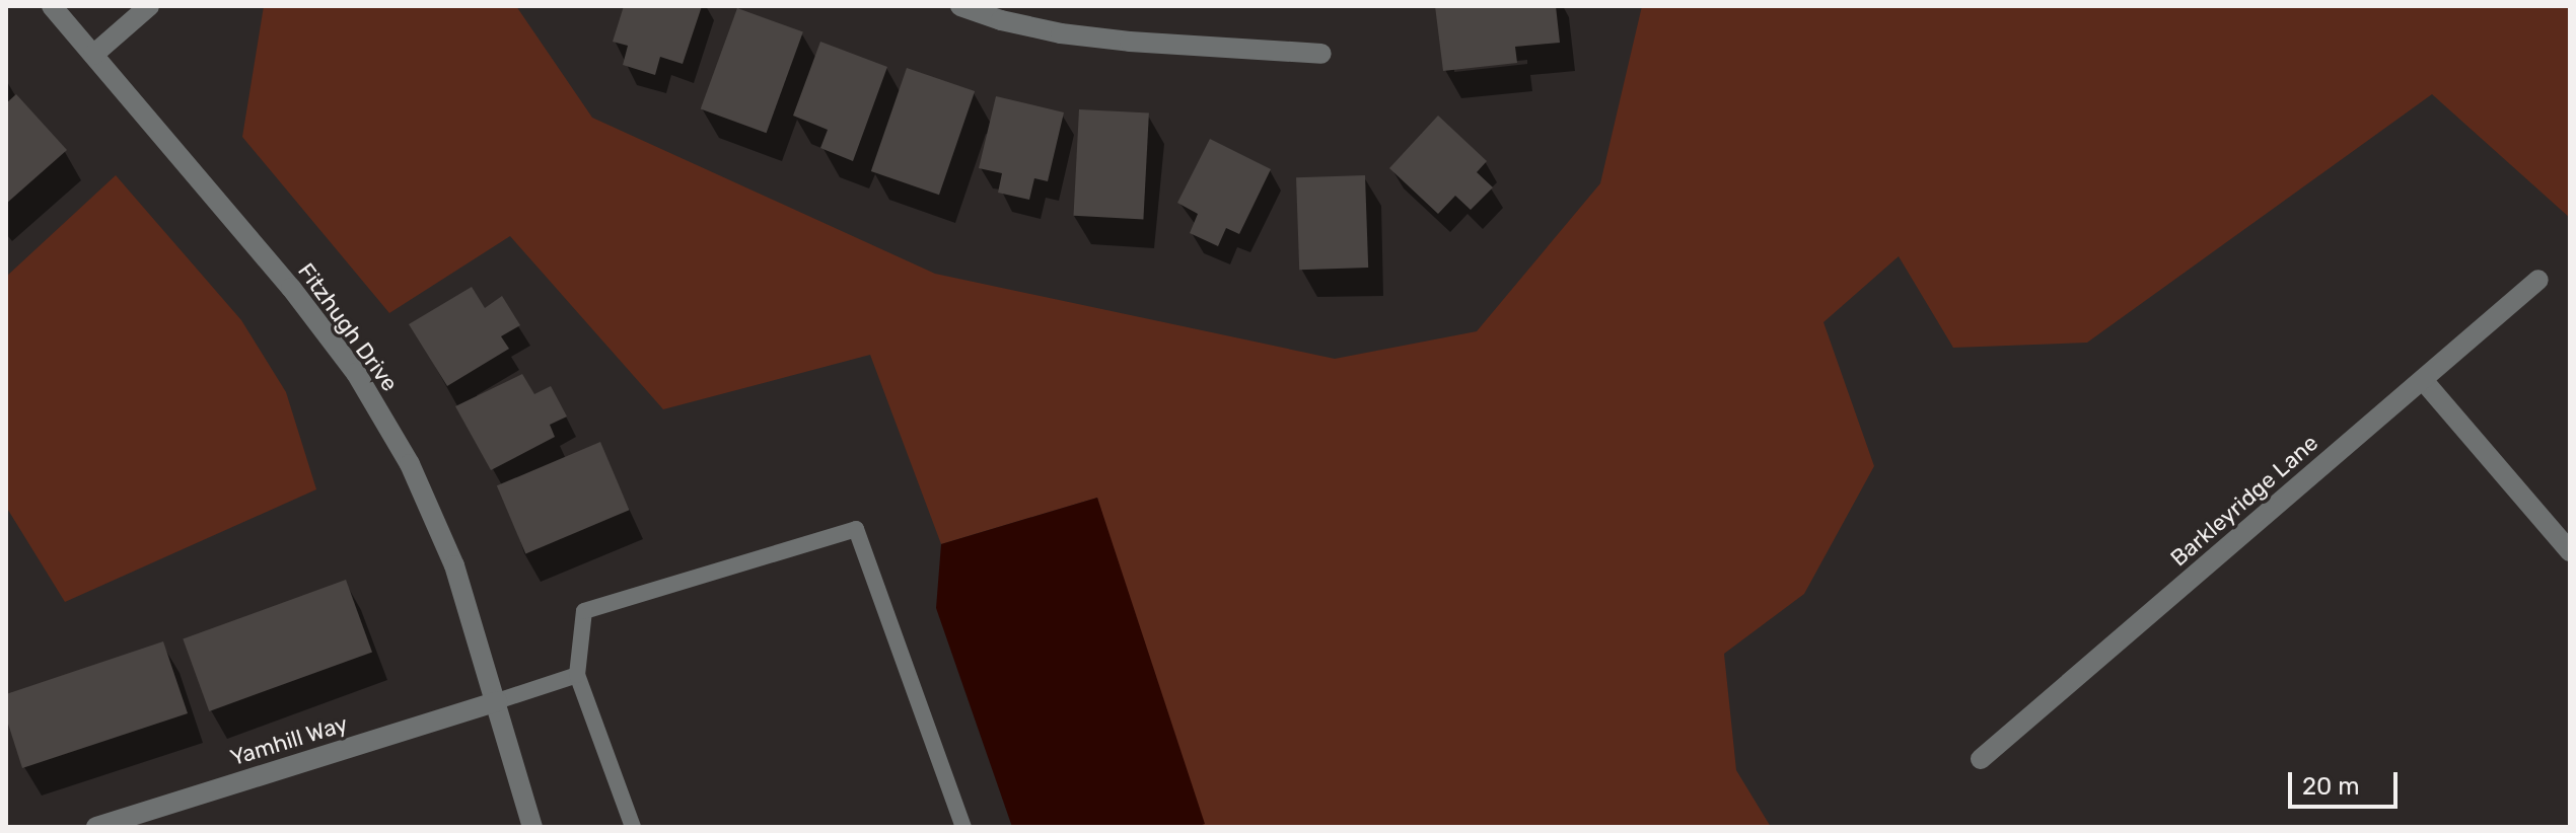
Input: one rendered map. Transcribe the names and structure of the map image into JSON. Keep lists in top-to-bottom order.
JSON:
{
  "streets": {
    "street": ["Fitzhugh Drive", "Barkleyridge Lane", "Yamhill Way"]
  },
  "crossings": [
    ["Fitzhugh Drive", "Yamhill Way"]
  ],
  "scale_bar": "20 m"
}
